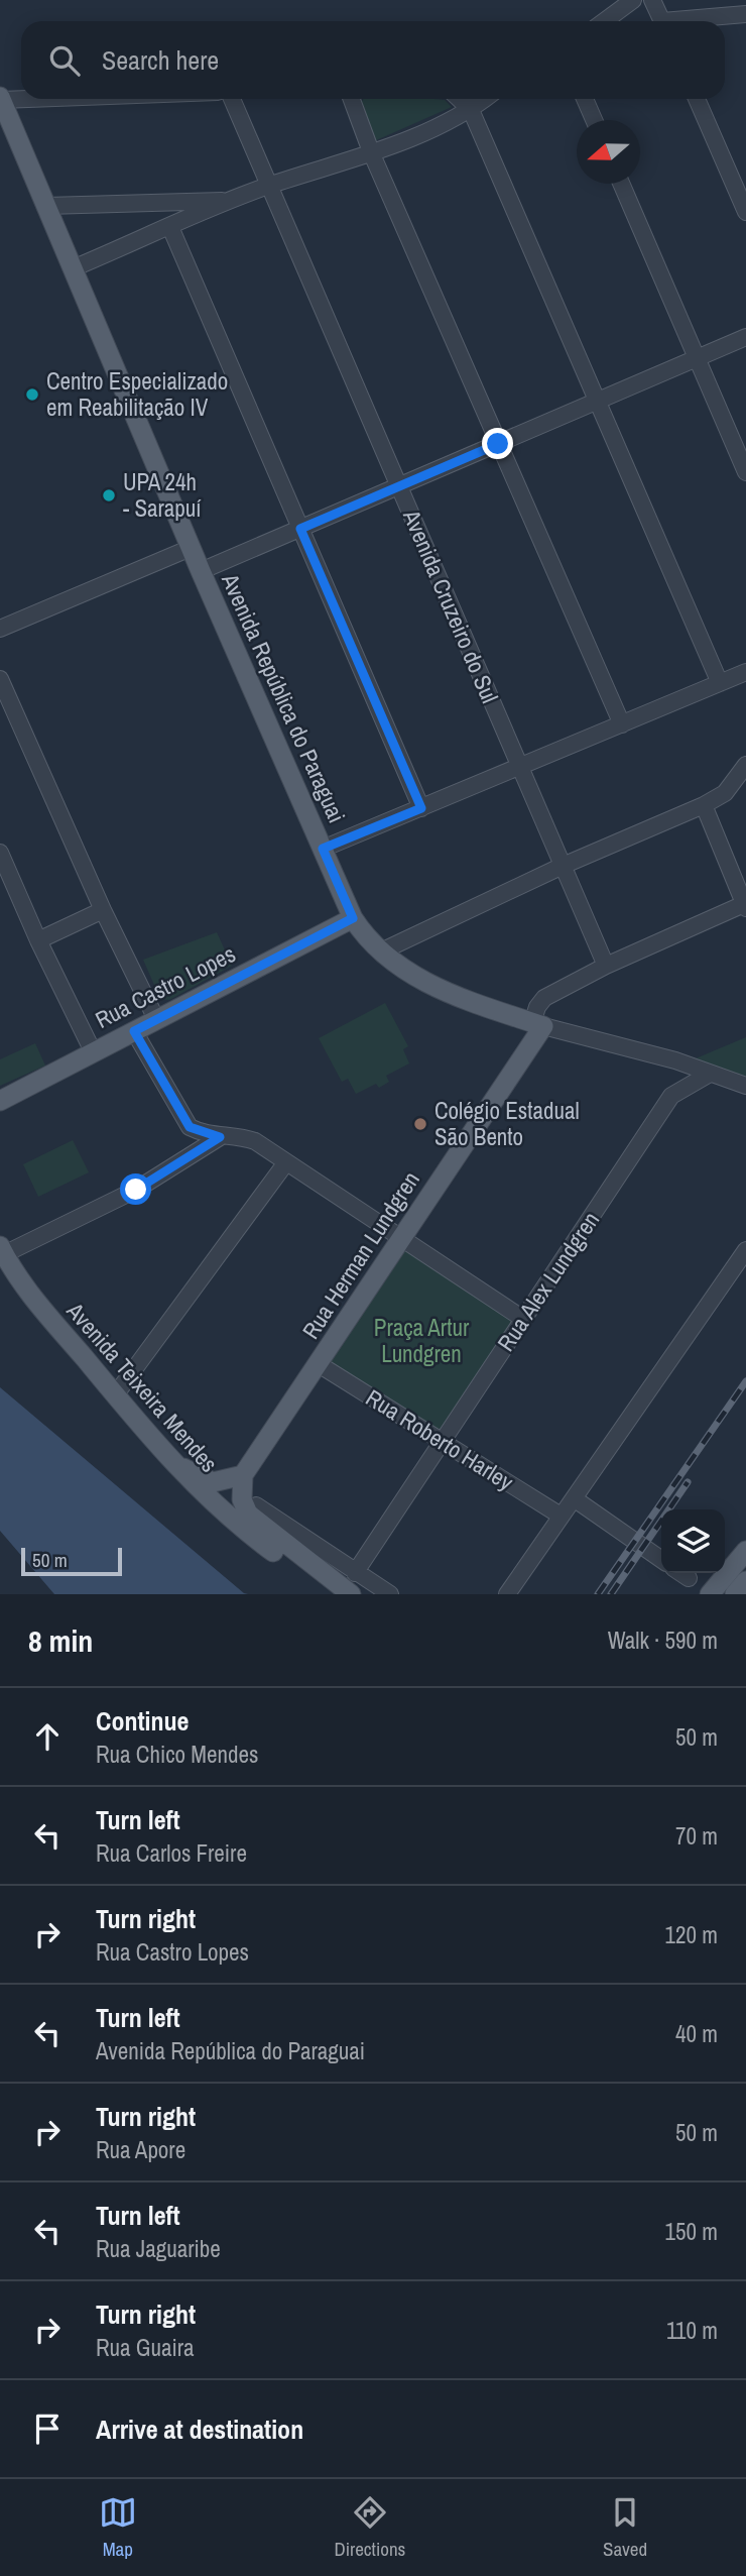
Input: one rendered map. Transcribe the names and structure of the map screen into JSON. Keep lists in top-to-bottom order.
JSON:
{
  "streets": {
    "main road": [
      "Avenida República do Paraguai",
      "Rua Castro Lopes",
      "Rua Herman Lundgren",
      "Avenida Teixeira Mendes"
    ],
    "street": ["Avenida Cruzeiro do Sul", "Rua Alex Lundgren", "Rua Roberto Harley"]
  },
  "crossings": [
    ["Avenida República do Paraguai", "Rua Castro Lopes"],
    ["Avenida República do Paraguai", "Rua Herman Lundgren"],
    ["Avenida República do Paraguai", "Rua Alex Lundgren"],
    ["Rua Herman Lundgren", "Rua Roberto Harley"],
    ["Rua Alex Lundgren", "Rua Roberto Harley"]
  ],
  "parks": ["Praça Artur Lundgren"],
  "places": ["Centro Especializado em Reabilitação IV", "UPA 24h - Sarapuí", "Colégio Estadual São Bento"],
  "scale_bar": "50 m",
  "north": "left",
  "page": {
    "search": "Search here",
    "scale": "50 m",
    "heading": ["8 min", "Walk · 590 m"],
    "list": [
      ["Continue", "Rua Chico Mendes", "50 m"],
      ["Turn left", "Rua Carlos Freire", "70 m"],
      ["Turn right", "Rua Castro Lopes", "120 m"],
      ["Turn left", "Avenida República do Paraguai", "40 m"],
      ["Turn right", "Rua Apore", "50 m"],
      ["Turn left", "Rua Jaguaribe", "150 m"],
      ["Turn right", "Rua Guaira", "110 m"],
      "Arrive at destination"
    ],
    "nav": ["Map", "Directions", "Saved"]
  }
}
